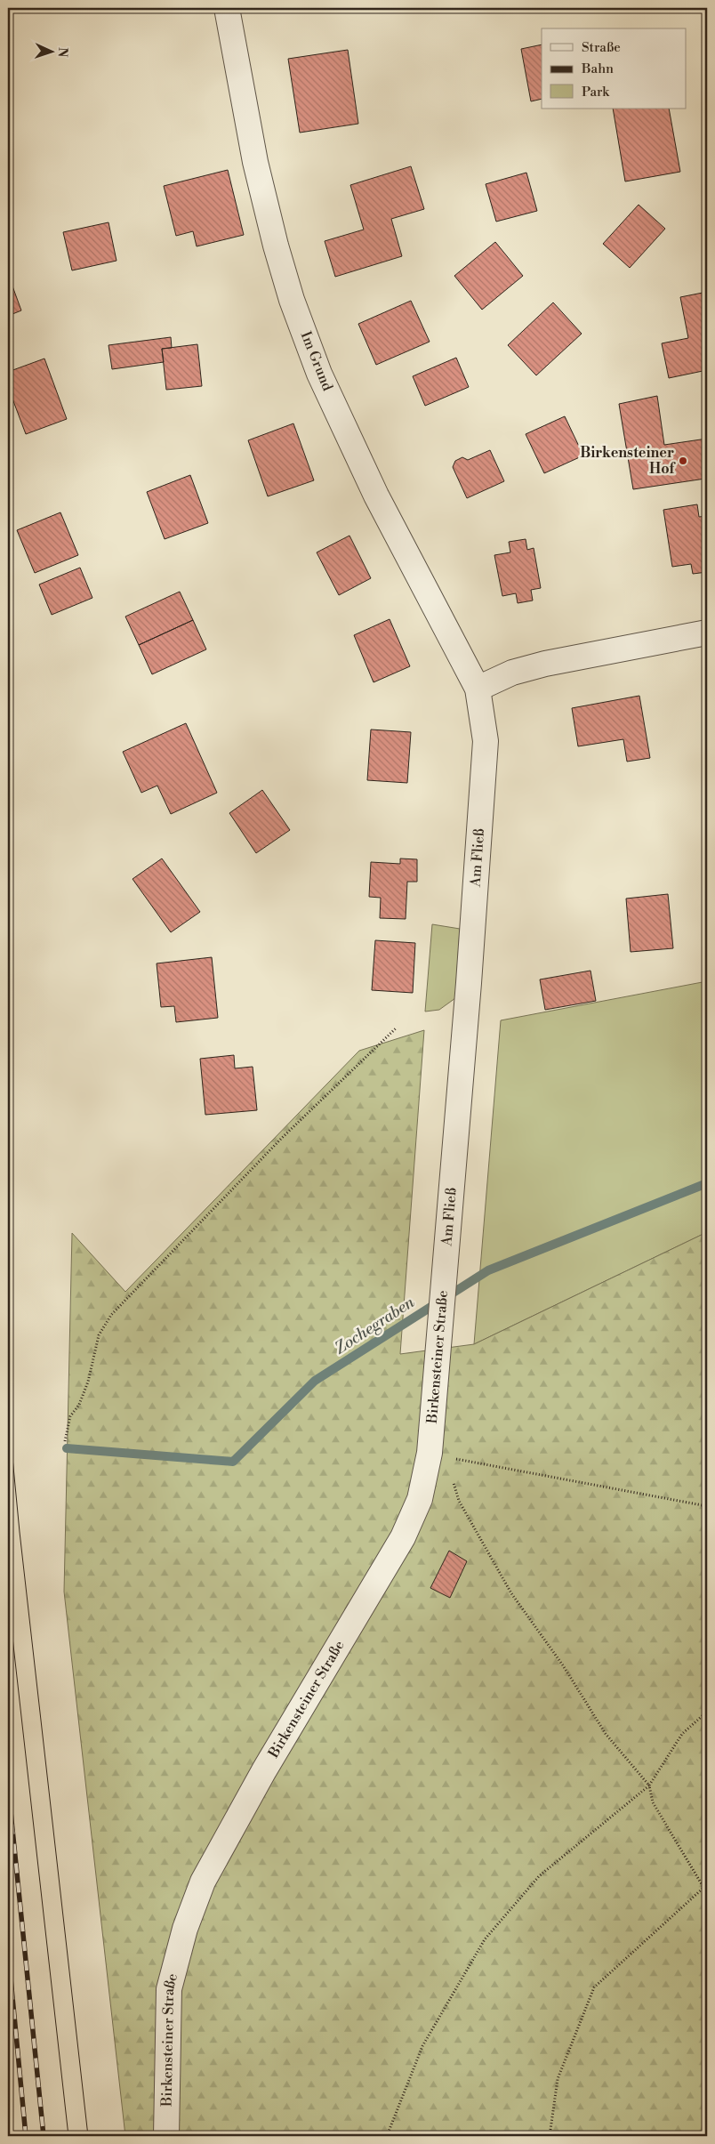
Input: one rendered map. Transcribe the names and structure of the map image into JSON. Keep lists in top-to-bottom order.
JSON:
{
  "streets": {
    "street": ["Im Grund", "Am Fließ", "Birkensteiner Straße"]
  },
  "crossings": [
    ["Im Grund", "Am Fließ"],
    ["Am Fließ", "Birkensteiner Straße"]
  ],
  "water": ["Zochegraben"],
  "places": ["Birkensteiner Hof"],
  "legend": ["Straße", "Bahn", "Park"],
  "north": "right"
}
